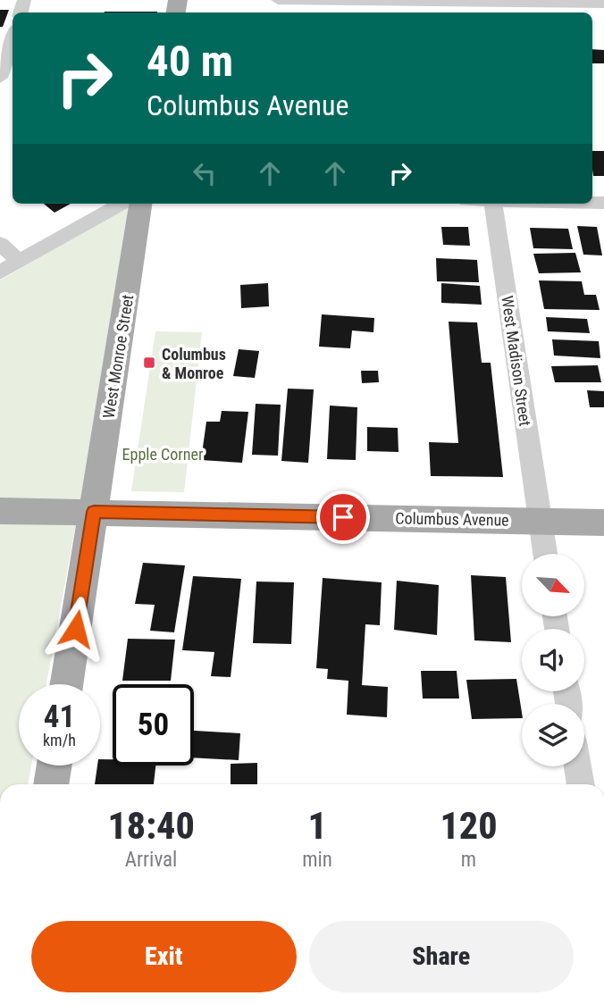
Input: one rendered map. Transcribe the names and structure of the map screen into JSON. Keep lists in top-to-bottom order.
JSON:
{
  "streets": {
    "main road": ["West Monroe Street", "Columbus Avenue"],
    "street": ["West Madison Street"]
  },
  "crossings": [
    ["West Monroe Street", "Columbus Avenue"],
    ["West Madison Street", "Columbus Avenue"]
  ],
  "parks": ["Epple Corner"],
  "places": {
    "transit": ["Columbus & Monroe"]
  },
  "north": "bottom right",
  "page": {
    "turn": ["40 m", "Columbus Avenue"],
    "speed": "41 km/h",
    "limit": "50",
    "eta": [
      "18:40",
      "Arrival",
      "1",
      "min",
      "120",
      "m"
    ],
    "buttons": ["Exit", "Share"]
  }
}
